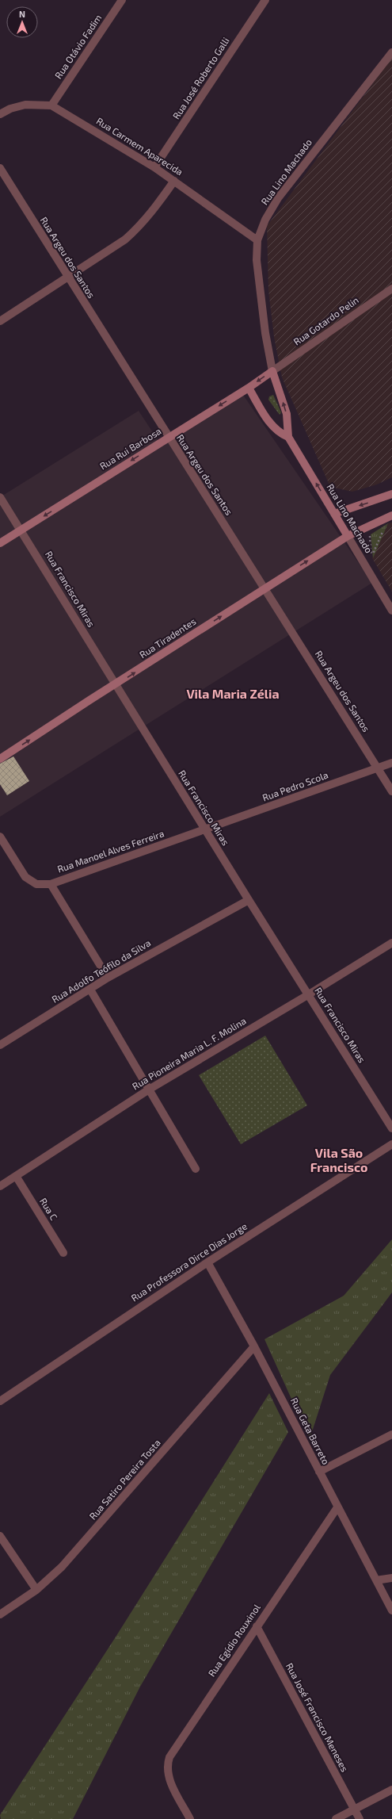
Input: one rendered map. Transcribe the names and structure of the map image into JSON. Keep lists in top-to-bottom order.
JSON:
{
  "streets": {
    "main road": ["Rua Lino Machado", "Rua Rui Barbosa", "Rua Tiradentes"],
    "street": [
      "Rua Otávio Fadim",
      "Rua José Roberto Galli",
      "Rua Carmem Aparecida",
      "Rua Argeu dos Santos",
      "Rua Gotardo Pelin",
      "Rua Francisco Miras",
      "Rua Pedro Scola",
      "Rua Manoel Alves Ferreira",
      "Rua Adolfo Teófilo da Silva",
      "Rua Pioneira Maria L. F. Molina",
      "Rua C",
      "Rua Professora Dirce Dias Jorge",
      "Rua Geta Barreto",
      "Rua Satiro Pereira Tosta",
      "Rua Egídio Rouxinol",
      "Rua José Francisco Meneses"
    ]
  },
  "crossings": [
    ["Rua Otávio Fadim", "Rua Carmem Aparecida"],
    ["Rua José Roberto Galli", "Rua Carmem Aparecida"],
    ["Rua Carmem Aparecida", "Rua Lino Machado"],
    ["Rua Lino Machado", "Rua Gotardo Pelin"],
    ["Rua Lino Machado", "Rua Rui Barbosa"],
    ["Rua Lino Machado", "Rua Tiradentes"],
    ["Rua Argeu dos Santos", "Rua Rui Barbosa"],
    ["Rua Argeu dos Santos", "Rua Tiradentes"],
    ["Rua Argeu dos Santos", "Rua Pedro Scola"],
    ["Rua Gotardo Pelin", "Rua Rui Barbosa"],
    ["Rua Rui Barbosa", "Rua Francisco Miras"],
    ["Rua Francisco Miras", "Rua Tiradentes"],
    ["Rua Francisco Miras", "Rua Pedro Scola"],
    ["Rua Francisco Miras", "Rua Manoel Alves Ferreira"],
    ["Rua Francisco Miras", "Rua Adolfo Teófilo da Silva"],
    ["Rua Francisco Miras", "Rua Pioneira Maria L. F. Molina"],
    ["Rua Pedro Scola", "Rua Manoel Alves Ferreira"],
    ["Rua Pioneira Maria L. F. Molina", "Rua C"],
    ["Rua Professora Dirce Dias Jorge", "Rua Geta Barreto"],
    ["Rua Geta Barreto", "Rua Satiro Pereira Tosta"],
    ["Rua Geta Barreto", "Rua Egídio Rouxinol"],
    ["Rua Egídio Rouxinol", "Rua José Francisco Meneses"]
  ],
  "one_way": ["Rua Rui Barbosa", "Rua Tiradentes"],
  "districts": ["Vila Maria Zélia", "Vila São Francisco"],
  "north": "top"
}
